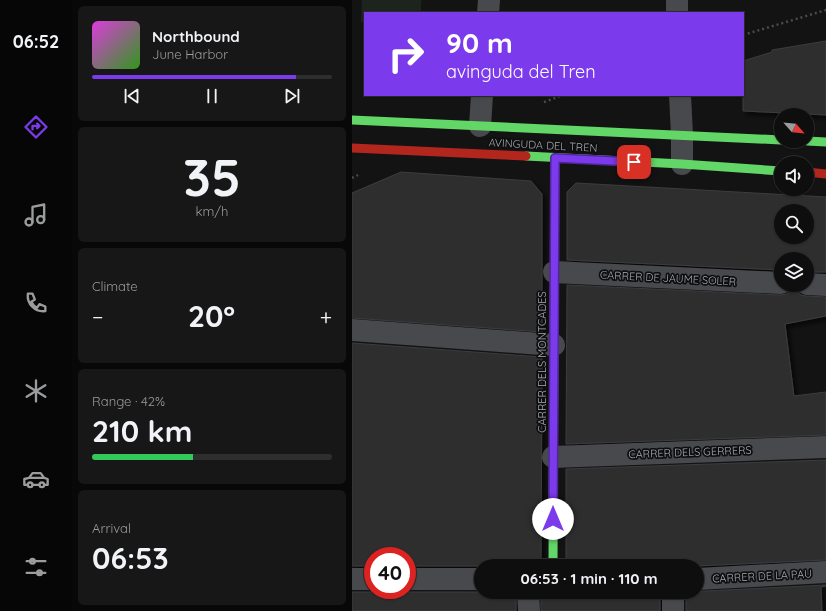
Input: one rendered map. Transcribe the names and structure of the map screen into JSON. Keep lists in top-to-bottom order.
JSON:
{
  "streets": {
    "main road": ["AVINGUDA DEL TREN", "CARRER DELS MONTCADES"],
    "street": ["CARRER DE JAUME SOLER", "CARRER DELS GERRERS", "CARRER DE LA PAU"]
  },
  "crossings": [
    ["AVINGUDA DEL TREN", "CARRER DELS MONTCADES"],
    ["CARRER DE JAUME SOLER", "CARRER DELS MONTCADES"],
    ["CARRER DELS MONTCADES", "CARRER DELS GERRERS"]
  ],
  "north": "bottom right",
  "page": {
    "tabs": "06:52",
    "turn": ["90 m", "avinguda del Tren"],
    "song": ["Northbound", "June Harbor"],
    "tile": [
      ["35", "km/h"],
      "Climate",
      ["Range · 42%", "210 km"],
      ["Arrival", "06:53"]
    ],
    "heat": ["−", "20°", "+"],
    "limit": "40",
    "trip": "06:53 · 1 min · 110 m"
  }
}
